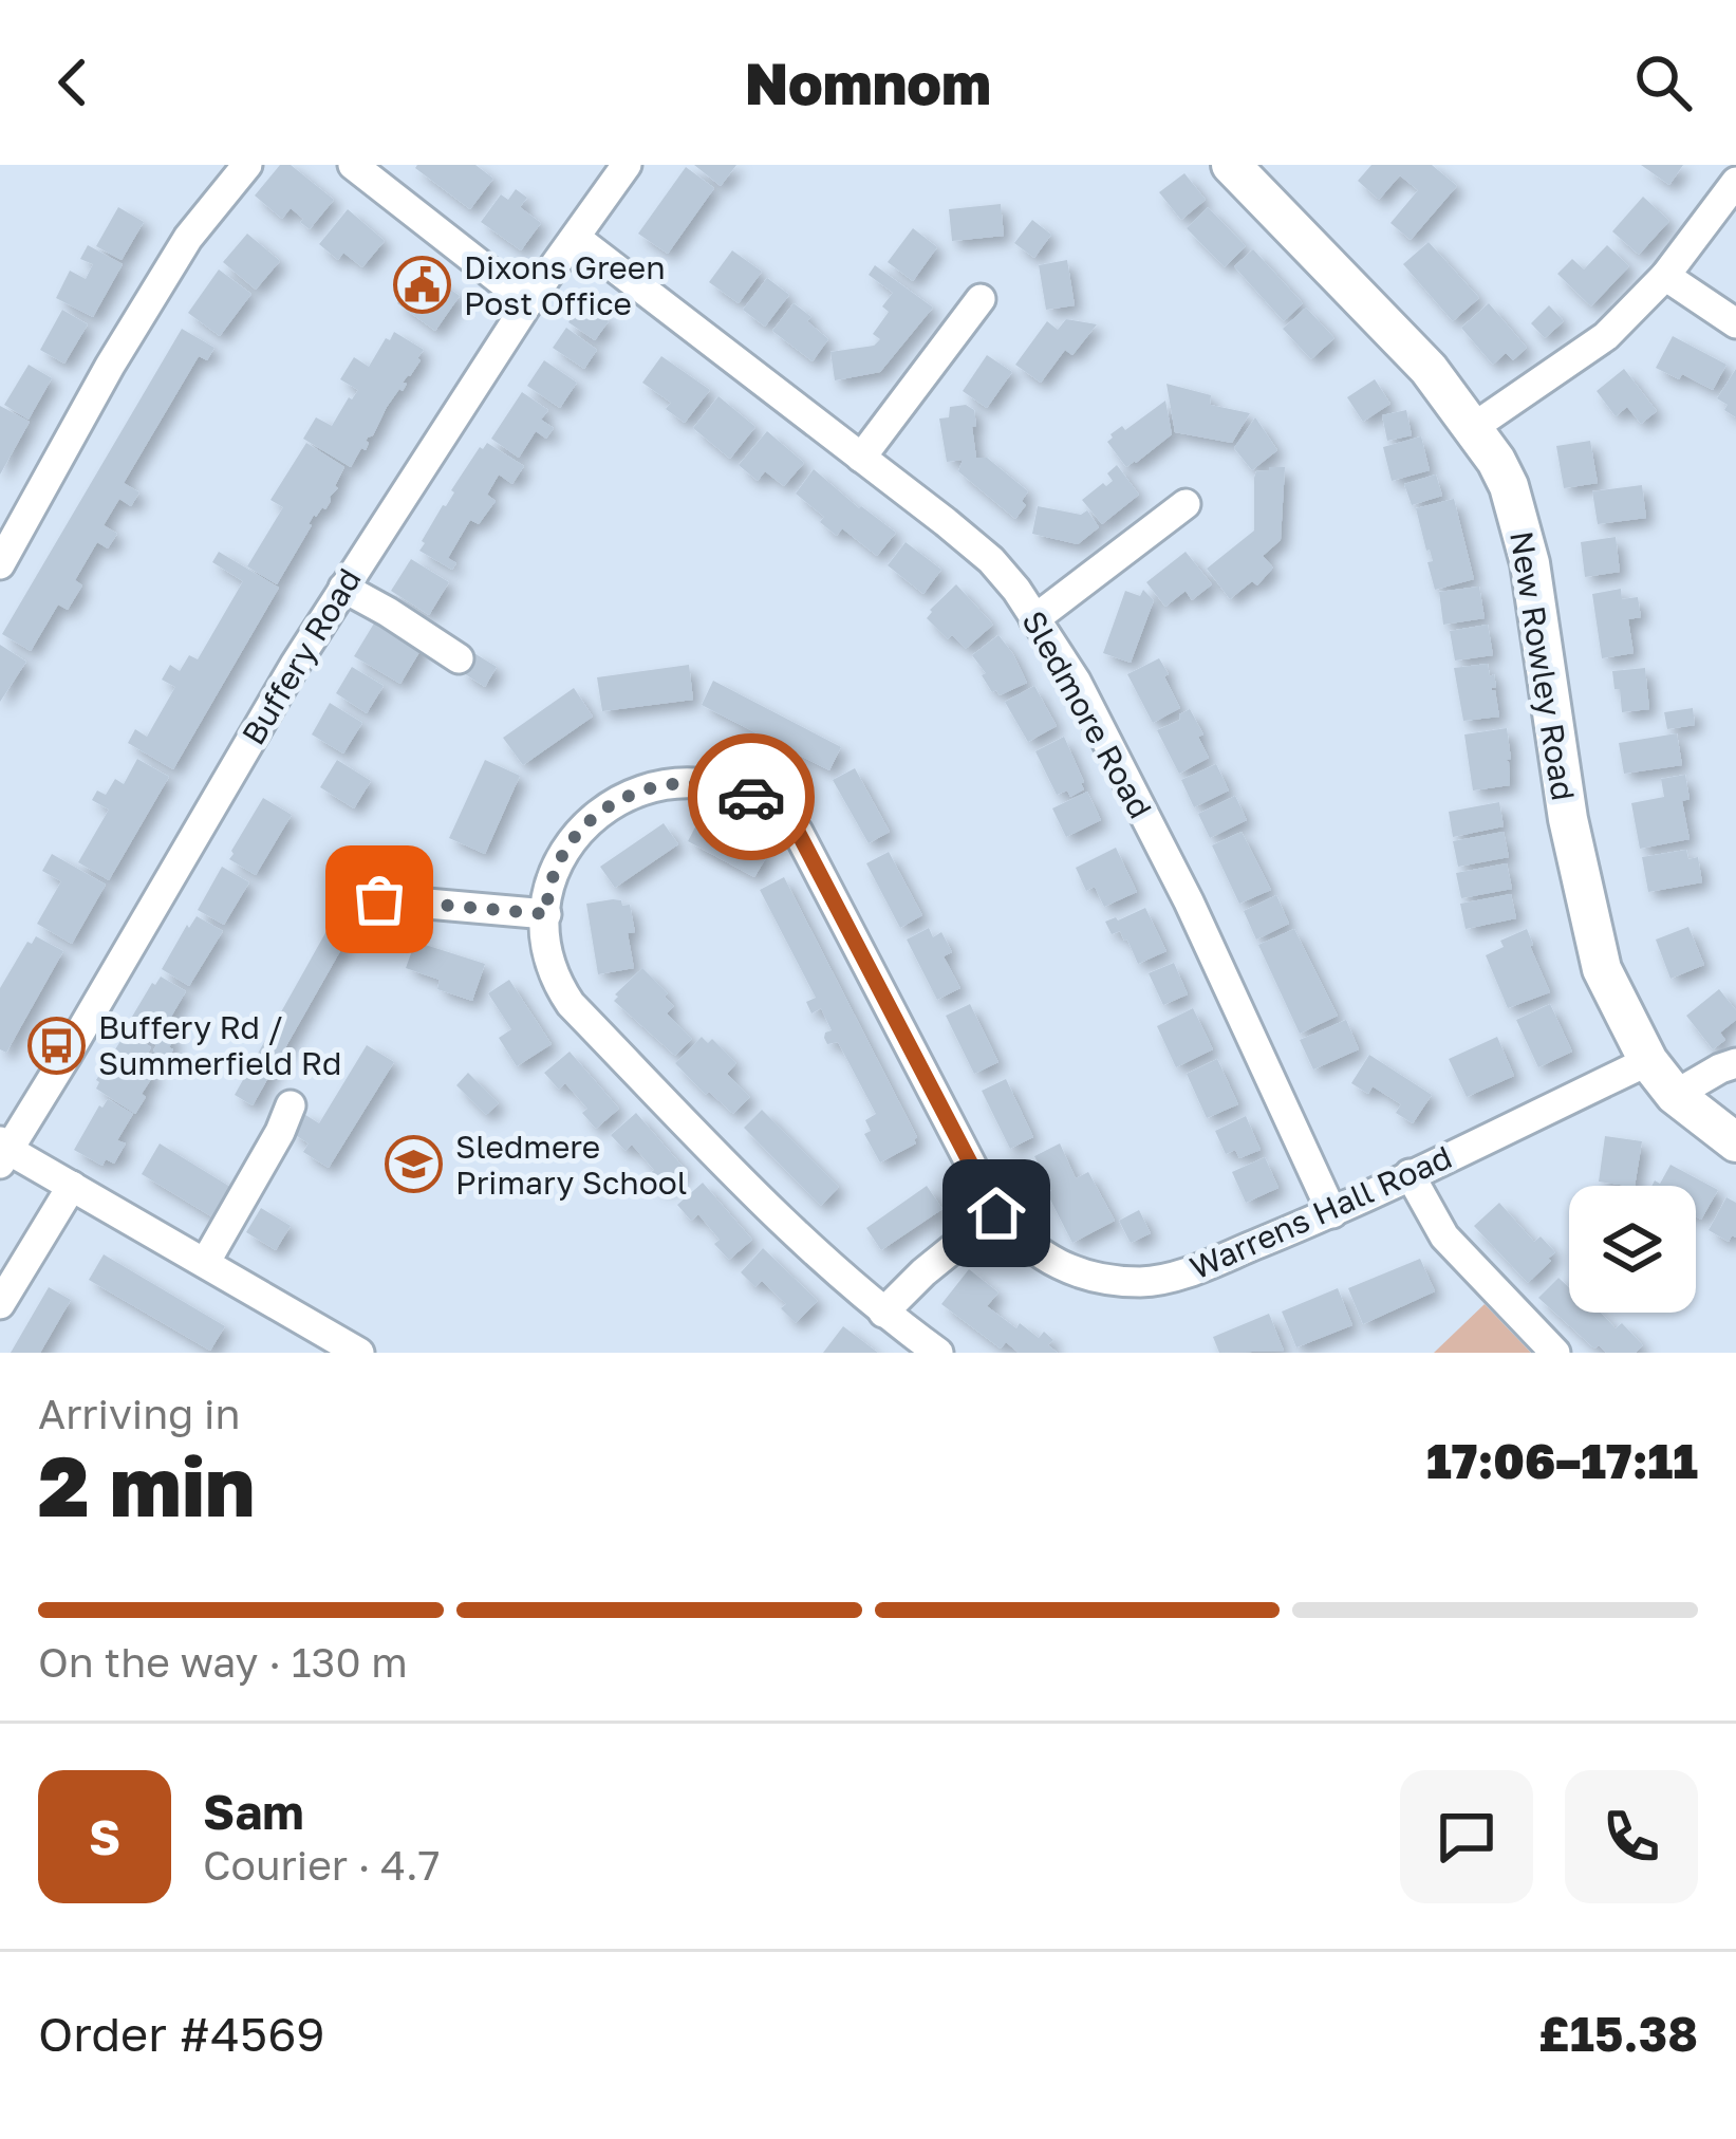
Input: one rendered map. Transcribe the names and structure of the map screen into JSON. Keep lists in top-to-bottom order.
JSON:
{
  "streets": {
    "main road": ["New Rowley Road"],
    "street": ["Buffery Road", "Sledmore Road", "Warrens Hall Road"]
  },
  "crossings": [
    ["Buffery Road", "Sledmore Road"],
    ["New Rowley Road", "Warrens Hall Road"],
    ["Sledmore Road", "Warrens Hall Road"]
  ],
  "places": {
    "public building": ["Dixons Green Post Office"],
    "bus stop": ["Buffery Rd / Summerfield Rd"],
    "school or university": ["Sledmere Primary School"]
  },
  "page": {
    "header": "Nomnom",
    "heading": ["2 min", "Arriving in", "17:06–17:11"],
    "panel": [
      "Sam",
      "Courier · 4.7",
      "Order #4569",
      "£15.38"
    ],
    "bar": "On the way · 130 m",
    "round": "S"
  }
}
